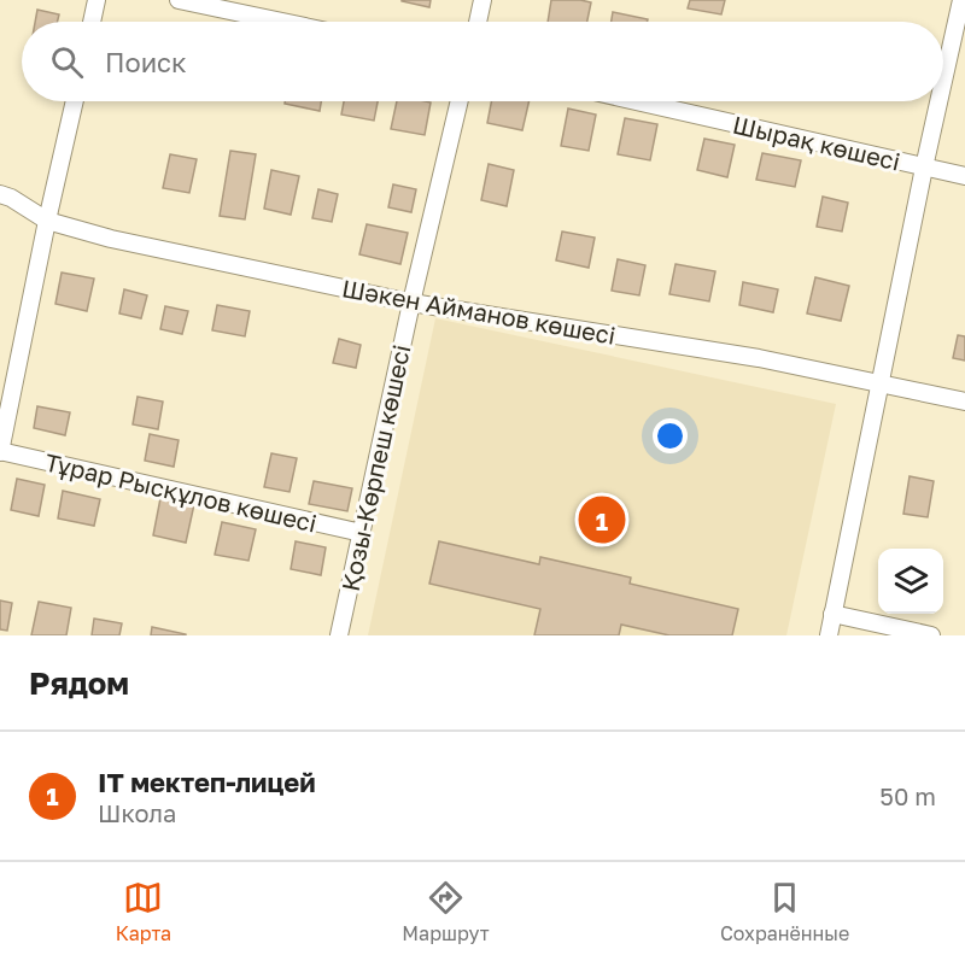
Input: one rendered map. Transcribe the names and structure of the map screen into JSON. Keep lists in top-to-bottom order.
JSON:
{
  "streets": {
    "street": [
      "Шырақ көшесі",
      "Шәкен Айманов көшесі",
      "Қозы-Көрпеш көшесі",
      "Тұрар Рысқұлов көшесі"
    ]
  },
  "crossings": [
    ["Шәкен Айманов көшесі", "Қозы-Көрпеш көшесі"],
    ["Қозы-Көрпеш көшесі", "Тұрар Рысқұлов көшесі"]
  ],
  "page": {
    "search": "Поиск",
    "pins": "1",
    "heading": "Рядом",
    "list": [
      {
        "mark": "1",
        "name": "IT мектеп-лицей",
        "note": "Школа",
        "value": "50 m"
      }
    ],
    "nav": ["Карта", "Маршрут", "Сохранённые"]
  }
}
